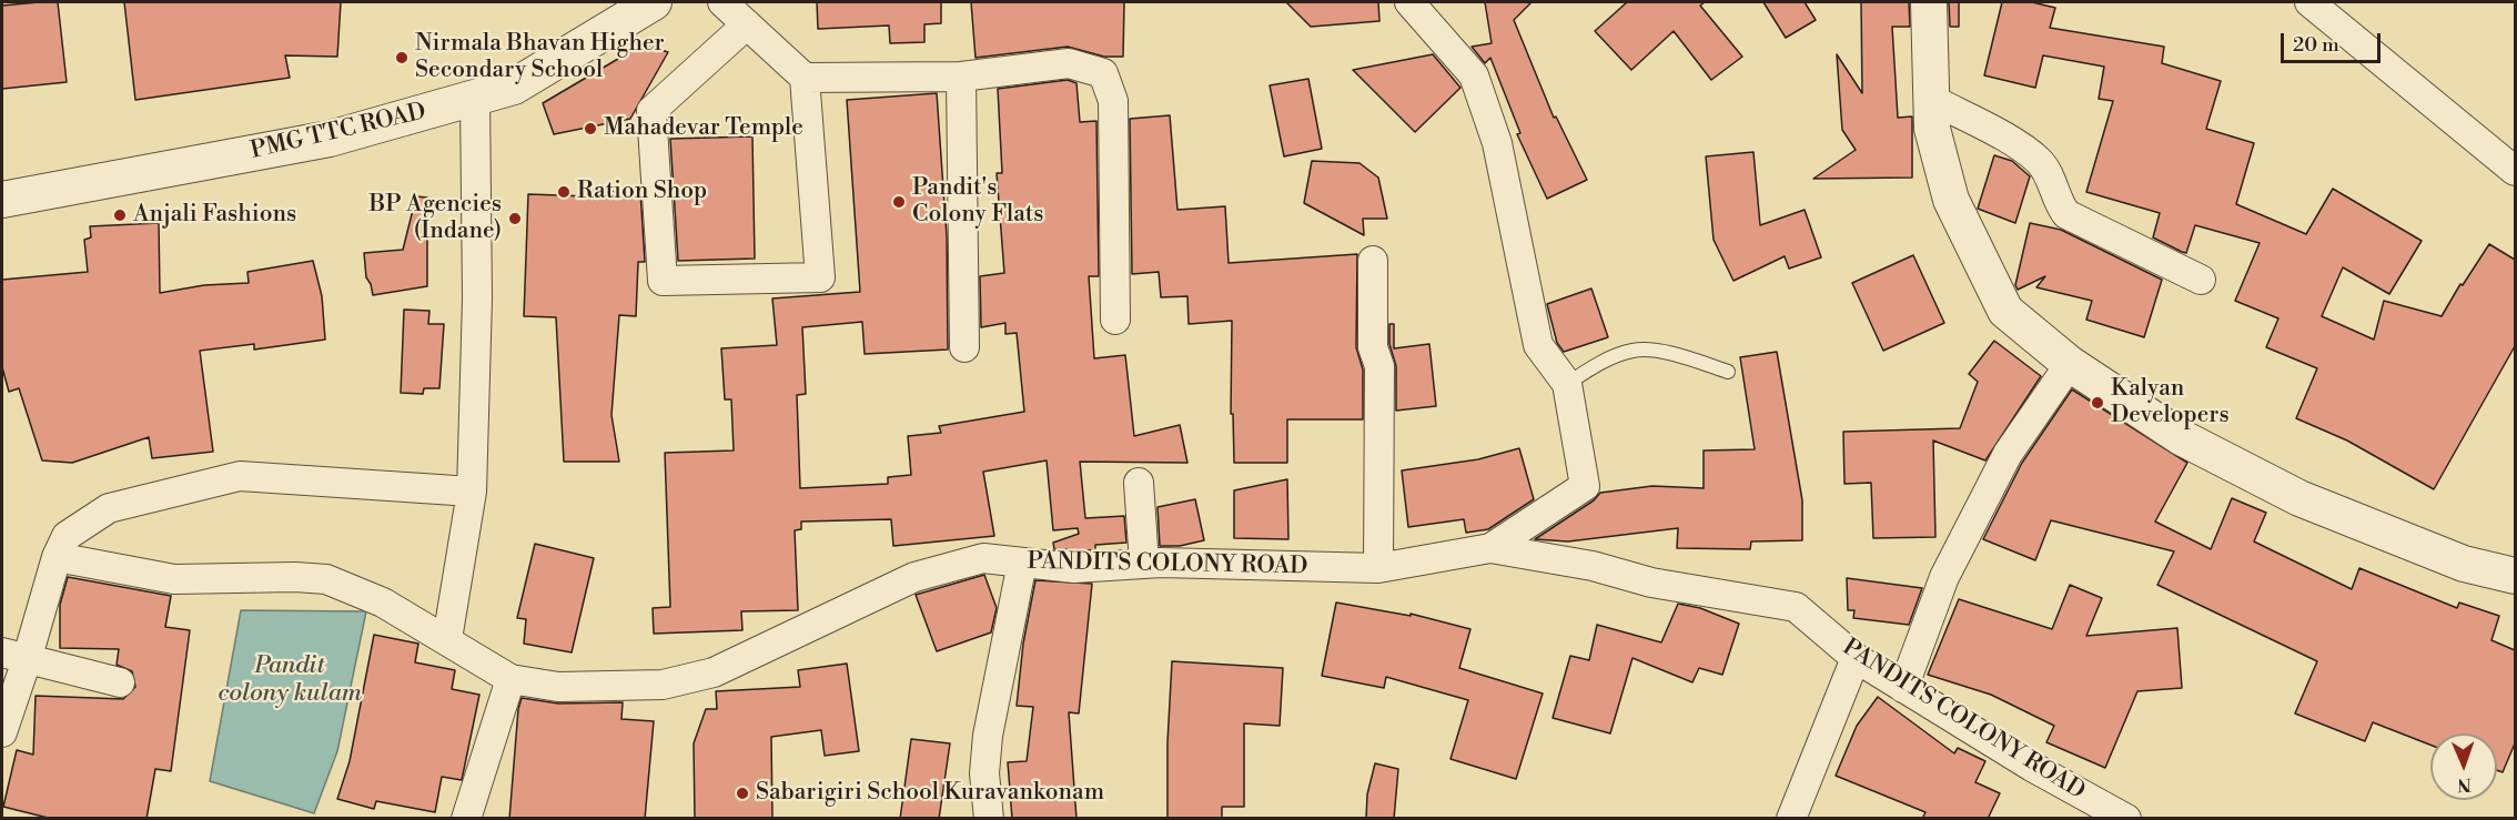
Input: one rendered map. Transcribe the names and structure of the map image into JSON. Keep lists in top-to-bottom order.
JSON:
{
  "streets": {
    "street": ["PMG TTC ROAD", "PANDITS COLONY ROAD"]
  },
  "water": ["Pandit colony kulam"],
  "places": [
    "Nirmala Bhavan Higher Secondary School",
    "Mahadevar Temple",
    "Ration Shop",
    "Pandit's Colony Flats",
    "Anjali Fashions",
    "BP Agencies (Indane)",
    "Kalyan Developers",
    "Sabarigiri School Kuravankonam"
  ],
  "scale_bar": "20 m",
  "north": "bottom"
}
